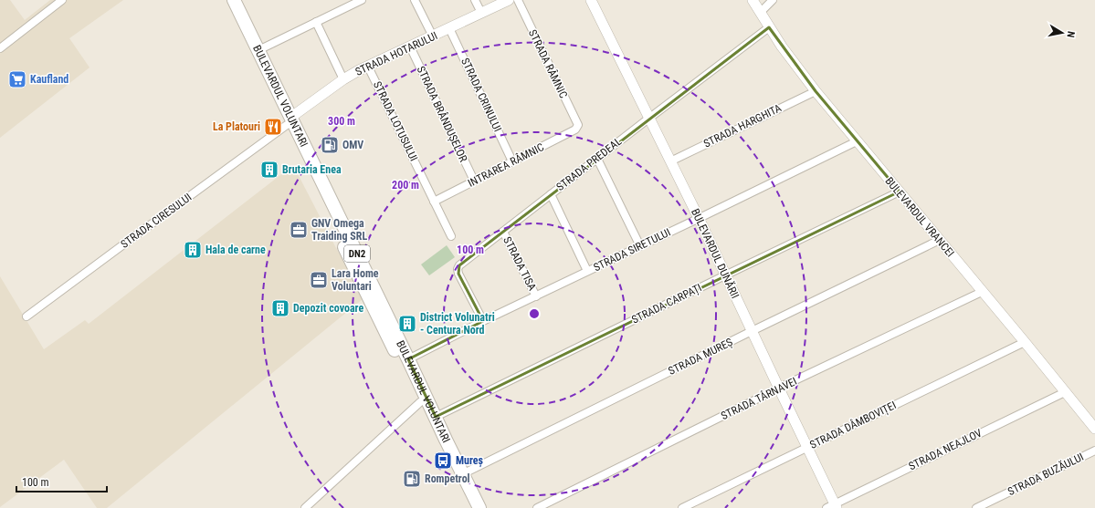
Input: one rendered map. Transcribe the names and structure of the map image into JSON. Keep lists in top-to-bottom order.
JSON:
{
  "streets": {
    "highway": ["BULEVARDUL VOLUNTARI", "DN2"],
    "street": [
      "STRADA HOTARULUI",
      "STRADA RÂMNIC",
      "STRADA CRINULUI",
      "STRADA BRÂNDUȘELOR",
      "STRADA LOTUSULUI",
      "STRADA HARGHITA",
      "STRADA PREDEAL",
      "INTRAREA RÂMNIC",
      "BULEVARDUL VRANCEI",
      "STRADA CIRESULUI",
      "STRADA SIRETULUI",
      "BULEVARDUL DUNĂRII",
      "STRADA TISA",
      "STRADA CARPAȚI",
      "STRADA MUREȘ",
      "STRADA TÂRNAVEI",
      "STRADA DÂMBOVIȚEI",
      "STRADA NEAJLOV",
      "STRADA BUZĂULUI"
    ]
  },
  "crossings": [
    ["STRADA HOTARULUI", "STRADA CRINULUI"],
    ["STRADA HOTARULUI", "BULEVARDUL VOLUNTARI"],
    ["STRADA HOTARULUI", "STRADA BRÂNDUȘELOR"],
    ["STRADA HOTARULUI", "STRADA LOTUSULUI"],
    ["STRADA HOTARULUI", "STRADA CIRESULUI"],
    ["STRADA RÂMNIC", "INTRAREA RÂMNIC"],
    ["STRADA CRINULUI", "INTRAREA RÂMNIC"],
    ["BULEVARDUL VOLUNTARI", "STRADA CIRESULUI"],
    ["BULEVARDUL VOLUNTARI", "STRADA SIRETULUI"],
    ["BULEVARDUL VOLUNTARI", "STRADA CARPAȚI"],
    ["BULEVARDUL VOLUNTARI", "STRADA MUREȘ"],
    ["STRADA BRÂNDUȘELOR", "INTRAREA RÂMNIC"],
    ["STRADA LOTUSULUI", "INTRAREA RÂMNIC"],
    ["STRADA HARGHITA", "BULEVARDUL VRANCEI"],
    ["STRADA HARGHITA", "BULEVARDUL DUNĂRII"],
    ["STRADA PREDEAL", "BULEVARDUL VRANCEI"],
    ["STRADA PREDEAL", "STRADA SIRETULUI"],
    ["STRADA PREDEAL", "BULEVARDUL DUNĂRII"],
    ["STRADA PREDEAL", "STRADA TISA"],
    ["BULEVARDUL VRANCEI", "STRADA SIRETULUI"],
    ["BULEVARDUL VRANCEI", "STRADA CARPAȚI"],
    ["BULEVARDUL VRANCEI", "STRADA MUREȘ"],
    ["BULEVARDUL VRANCEI", "STRADA TÂRNAVEI"],
    ["BULEVARDUL VRANCEI", "STRADA DÂMBOVIȚEI"],
    ["BULEVARDUL VRANCEI", "STRADA NEAJLOV"],
    ["STRADA SIRETULUI", "BULEVARDUL DUNĂRII"],
    ["STRADA SIRETULUI", "STRADA TISA"],
    ["BULEVARDUL DUNĂRII", "STRADA CARPAȚI"],
    ["BULEVARDUL DUNĂRII", "STRADA MUREȘ"],
    ["BULEVARDUL DUNĂRII", "STRADA TÂRNAVEI"],
    ["BULEVARDUL DUNĂRII", "STRADA DÂMBOVIȚEI"],
    ["BULEVARDUL DUNĂRII", "STRADA NEAJLOV"]
  ],
  "places": {
    "supermarket": ["Kaufland"],
    "restaurant": ["La Platouri"],
    "fuel station": ["OMV", "Rompetrol"],
    "building": [
      "Brutaria Enea",
      "Hala de carne",
      "Depozit covoare",
      "District Volunatri - Centura Nord"
    ],
    "office": ["GNV Omega Traiding SRL", "Lara Home Voluntari"],
    "bus stop": ["Mureș"]
  },
  "scale_bar": "100 m",
  "north": "right",
  "rings": ["300 m", "200 m", "100 m"]
}
